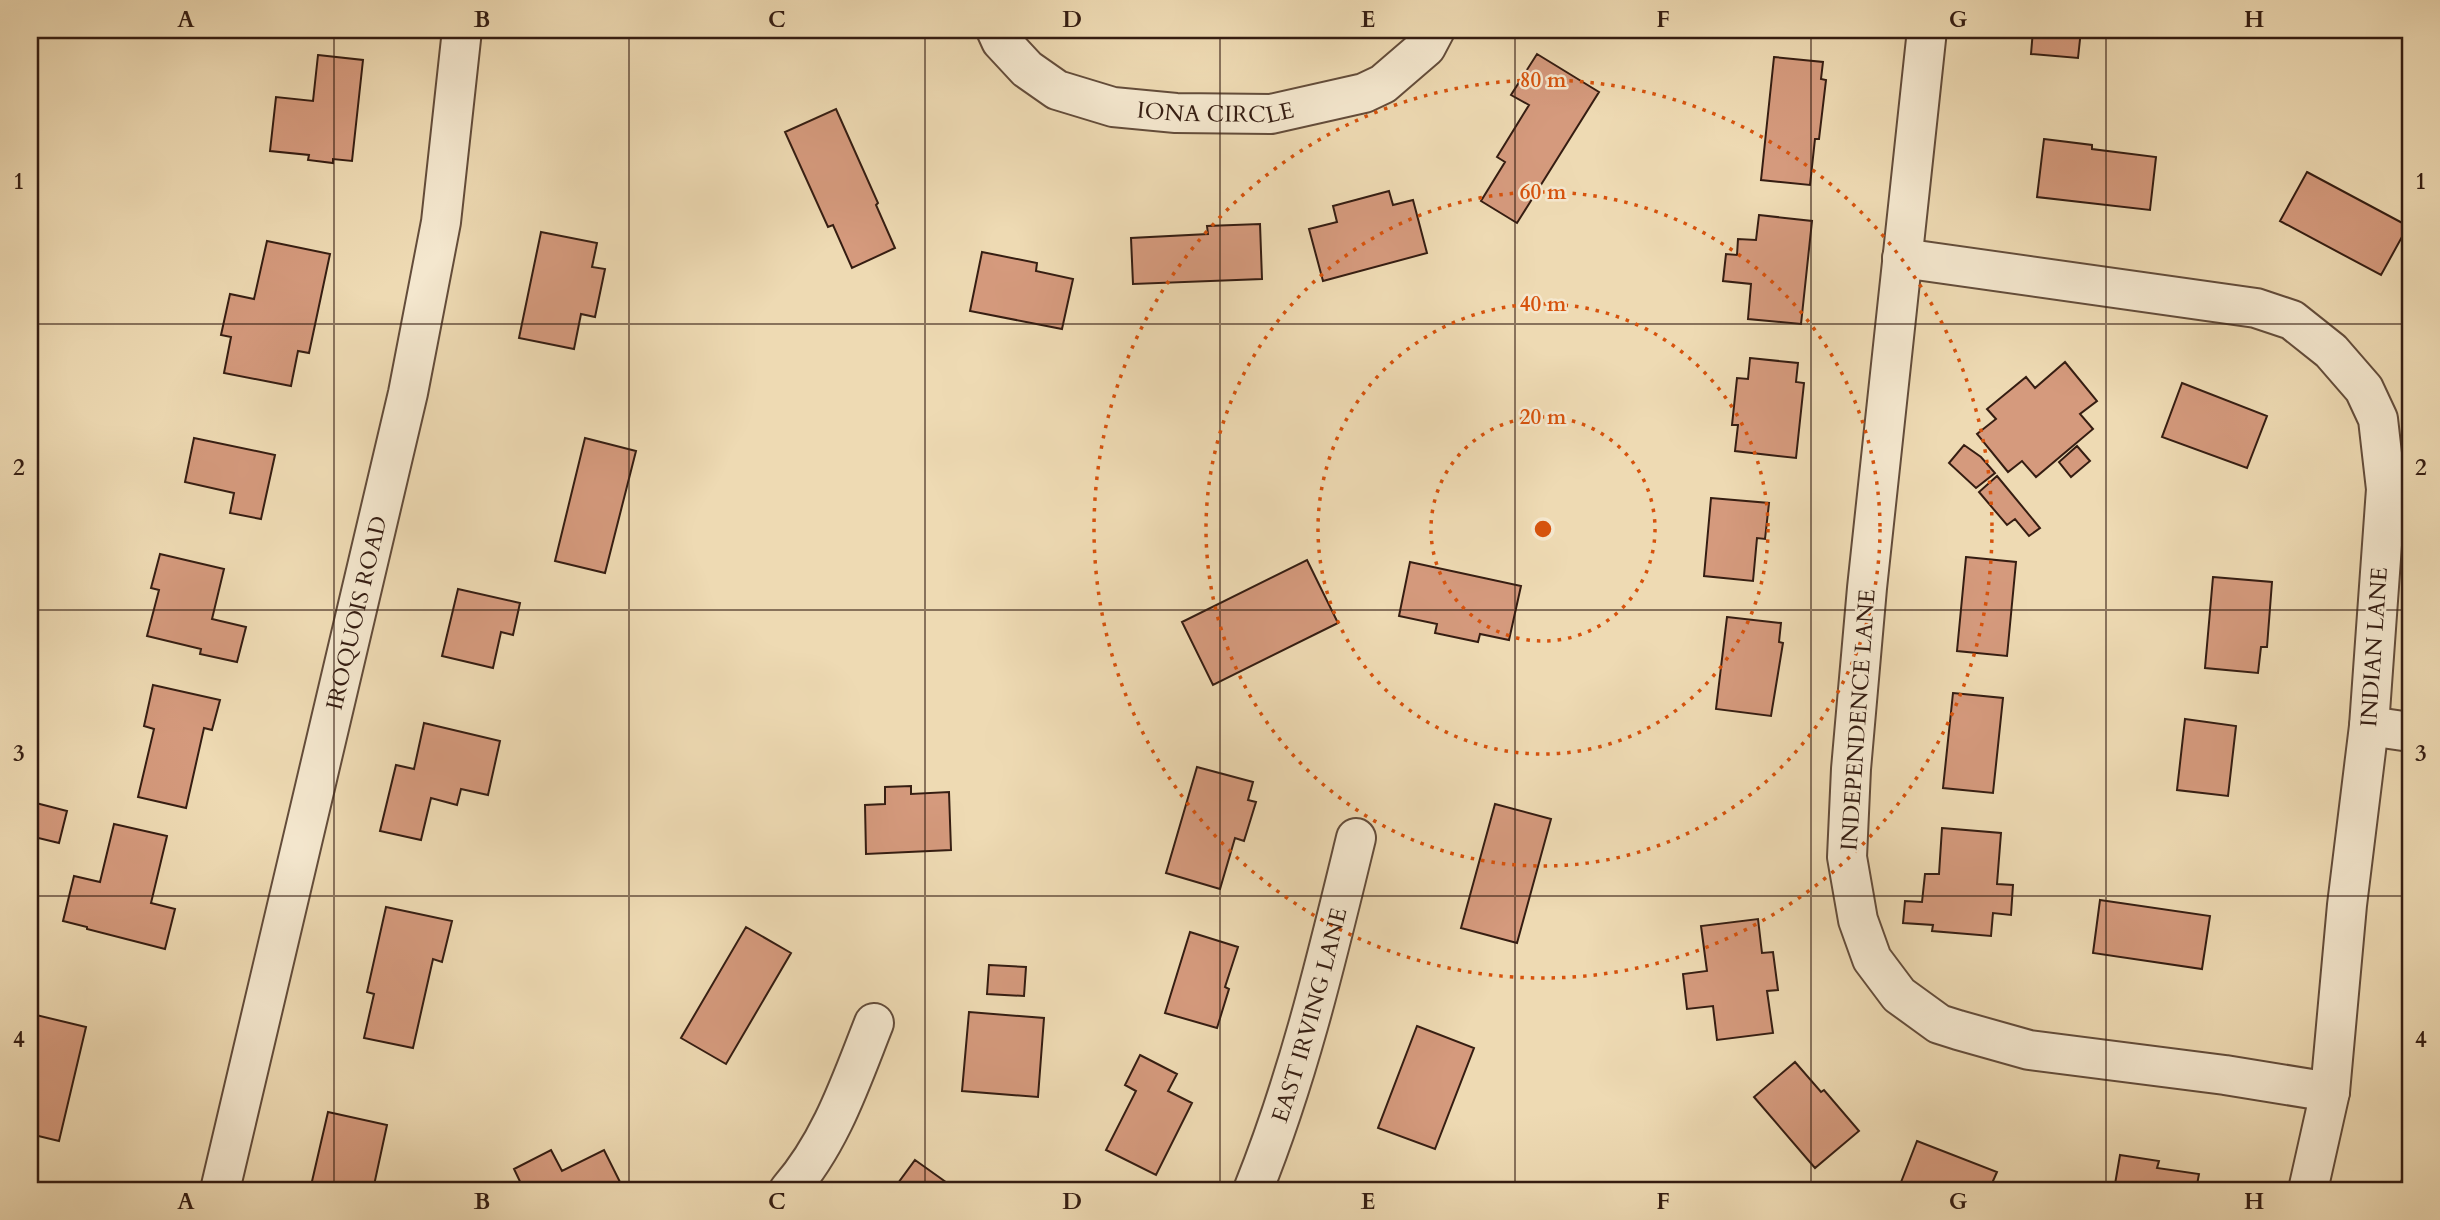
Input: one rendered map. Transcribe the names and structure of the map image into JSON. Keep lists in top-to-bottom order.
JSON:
{
  "streets": {
    "street": [
      "IONA CIRCLE",
      "IROQUOIS ROAD",
      "INDIAN LANE",
      "INDEPENDENCE LANE",
      "EAST IRVING LANE"
    ]
  },
  "crossings": [
    ["INDIAN LANE", "INDEPENDENCE LANE"]
  ],
  "grid": {
    "columns": [
      "A",
      "B",
      "C",
      "D",
      "E",
      "F",
      "G",
      "H"
    ],
    "rows": [
      "1",
      "2",
      "3",
      "4"
    ]
  },
  "rings": [
    "80 m",
    "60 m",
    "40 m",
    "20 m"
  ]
}
